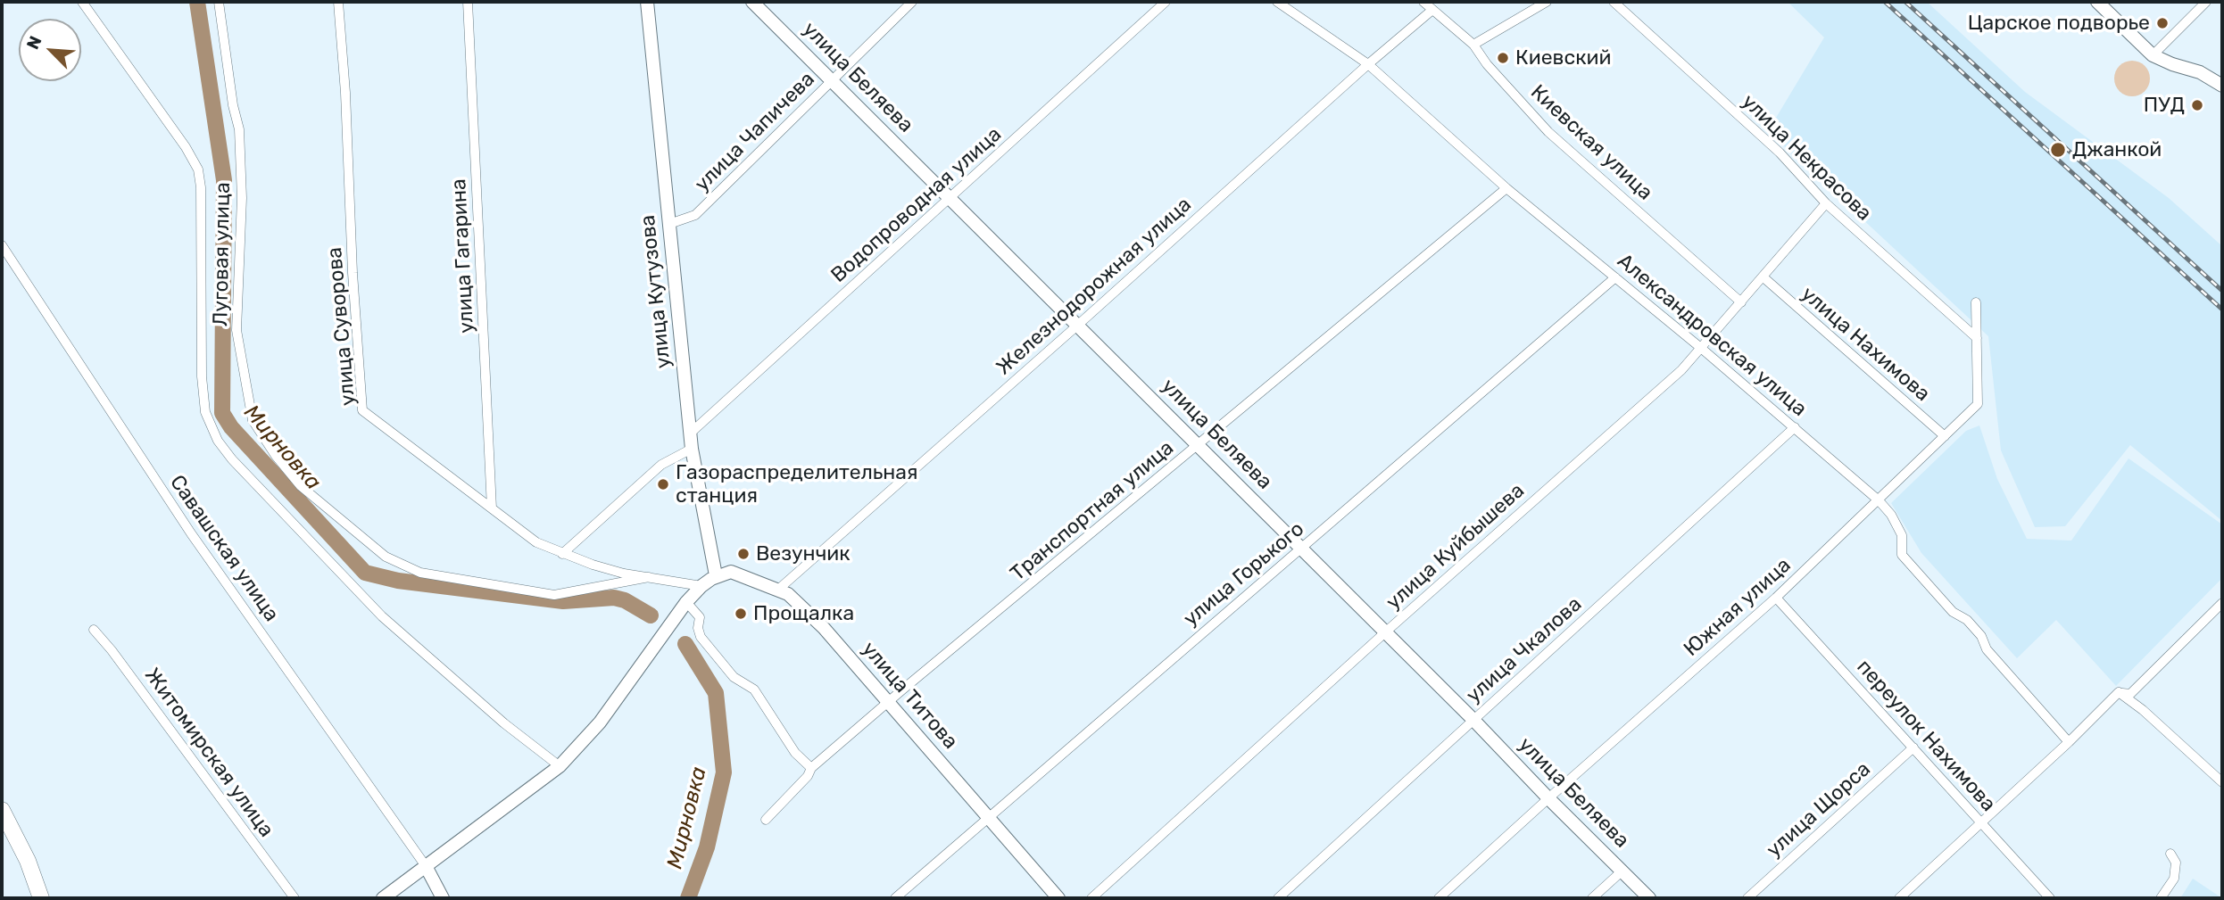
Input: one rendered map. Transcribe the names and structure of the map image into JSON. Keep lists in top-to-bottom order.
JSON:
{
  "streets": {
    "main road": ["улица Беляева", "улица Кутузова", "улица Титова"],
    "street": [
      "улица Чапичева",
      "Киевская улица",
      "улица Некрасова",
      "Водопроводная улица",
      "Луговая улица",
      "улица Гагарина",
      "Железнодорожная улица",
      "улица Суворова",
      "Александровская улица",
      "улица Нахимова",
      "Транспортная улица",
      "улица Куйбышева",
      "Савашская улица",
      "улица Горького",
      "Южная улица",
      "улица Чкалова",
      "переулок Нахимова",
      "Житомирская улица",
      "улица Щорса"
    ]
  },
  "crossings": [
    ["улица Беляева", "улица Чапичева"],
    ["улица Беляева", "Водопроводная улица"],
    ["улица Беляева", "Железнодорожная улица"],
    ["улица Беляева", "Транспортная улица"],
    ["улица Беляева", "улица Куйбышева"],
    ["улица Беляева", "улица Горького"],
    ["улица Беляева", "Южная улица"],
    ["улица Беляева", "улица Чкалова"],
    ["улица Чапичева", "улица Кутузова"],
    ["Киевская улица", "Железнодорожная улица"],
    ["Киевская улица", "улица Куйбышева"],
    ["улица Некрасова", "улица Куйбышева"],
    ["улица Некрасова", "Южная улица"],
    ["Водопроводная улица", "улица Кутузова"],
    ["Луговая улица", "улица Суворова"],
    ["улица Гагарина", "улица Суворова"],
    ["Железнодорожная улица", "Александровская улица"],
    ["Железнодорожная улица", "улица Титова"],
    ["улица Кутузова", "улица Титова"],
    ["Александровская улица", "Транспортная улица"],
    ["Александровская улица", "улица Куйбышева"],
    ["Александровская улица", "улица Горького"],
    ["Александровская улица", "Южная улица"],
    ["Александровская улица", "улица Чкалова"],
    ["улица Нахимова", "улица Куйбышева"],
    ["улица Нахимова", "Южная улица"],
    ["Транспортная улица", "улица Титова"],
    ["улица Горького", "улица Титова"],
    ["Южная улица", "переулок Нахимова"],
    ["переулок Нахимова", "улица Щорса"]
  ],
  "water": ["Мирновка"],
  "places": [
    "Царское подворье",
    "Киевский",
    "ПУД",
    "Джанкой",
    "Газораспределительная станция",
    "Везунчик",
    "Прощалка"
  ],
  "north": "top left"
}
